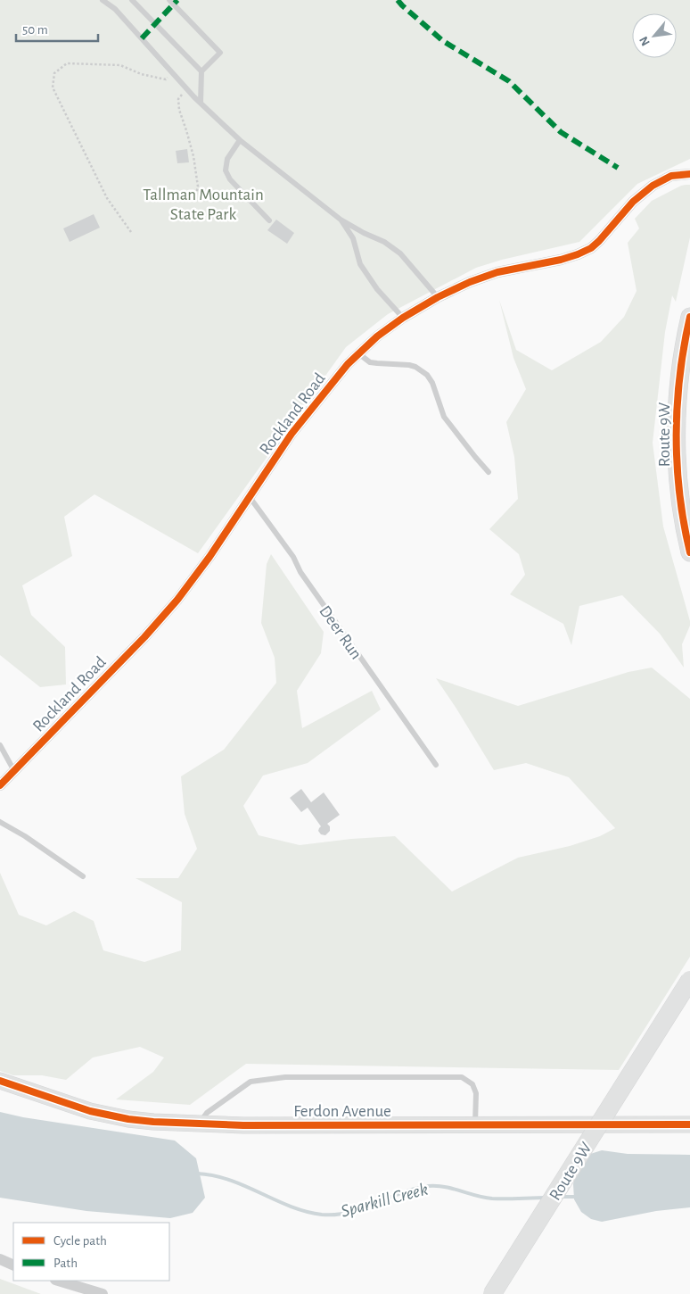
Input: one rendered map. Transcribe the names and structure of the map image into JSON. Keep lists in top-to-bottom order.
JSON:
{
  "streets": {
    "main road": ["Route 9W"],
    "street": ["Rockland Road", "Ferdon Avenue"],
    "lane": ["Deer Run"]
  },
  "crossings": [
    ["Rockland Road", "Deer Run"]
  ],
  "water": ["Sparkill Creek"],
  "parks": ["Tallman Mountain State Park"],
  "legend": ["Cycle path", "Path"],
  "scale_bar": "50 m",
  "north": "bottom left"
}
